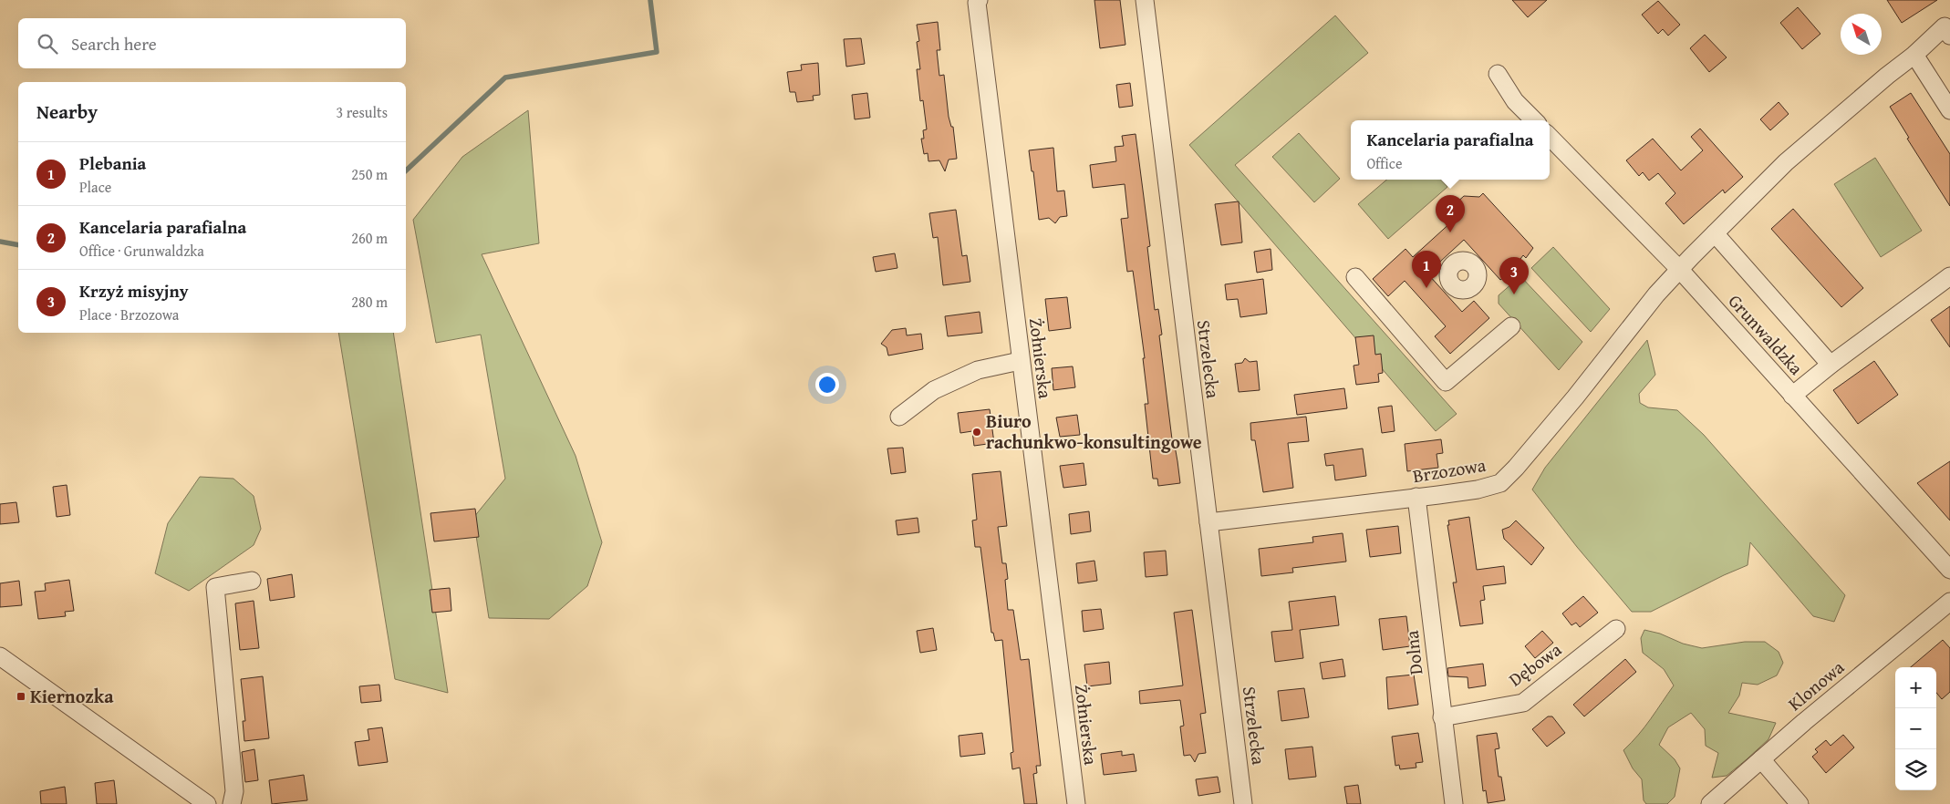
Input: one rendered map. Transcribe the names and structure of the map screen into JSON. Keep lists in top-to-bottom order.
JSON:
{
  "streets": {
    "street": [
      "Grunwaldzka",
      "Żołnierska",
      "Strzelecka",
      "Brzozowa",
      "Dolna",
      "Dębowa",
      "Klonowa"
    ]
  },
  "crossings": [
    ["Grunwaldzka", "Brzozowa"],
    ["Strzelecka", "Brzozowa"],
    ["Brzozowa", "Dolna"],
    ["Dolna", "Dębowa"]
  ],
  "places": {
    "other": ["Biuro rachunkwo-konsultingowe"],
    "transit": ["Kiernozka"]
  },
  "north": "top left",
  "page": {
    "search": "Search here",
    "heading": ["Nearby", "3 results"],
    "popup": ["Kancelaria parafialna", "Office"],
    "list": [
      {
        "mark": "1",
        "name": "Plebania",
        "note": "Place",
        "value": "250 m"
      },
      {
        "mark": "2",
        "name": "Kancelaria parafialna",
        "note": "Office · Grunwaldzka",
        "value": "260 m"
      },
      {
        "mark": "3",
        "name": "Krzyż misyjny",
        "note": "Place · Brzozowa",
        "value": "280 m"
      }
    ],
    "pins": ["2", "1", "3"],
    "map_buttons": ["+", "−"]
  }
}
